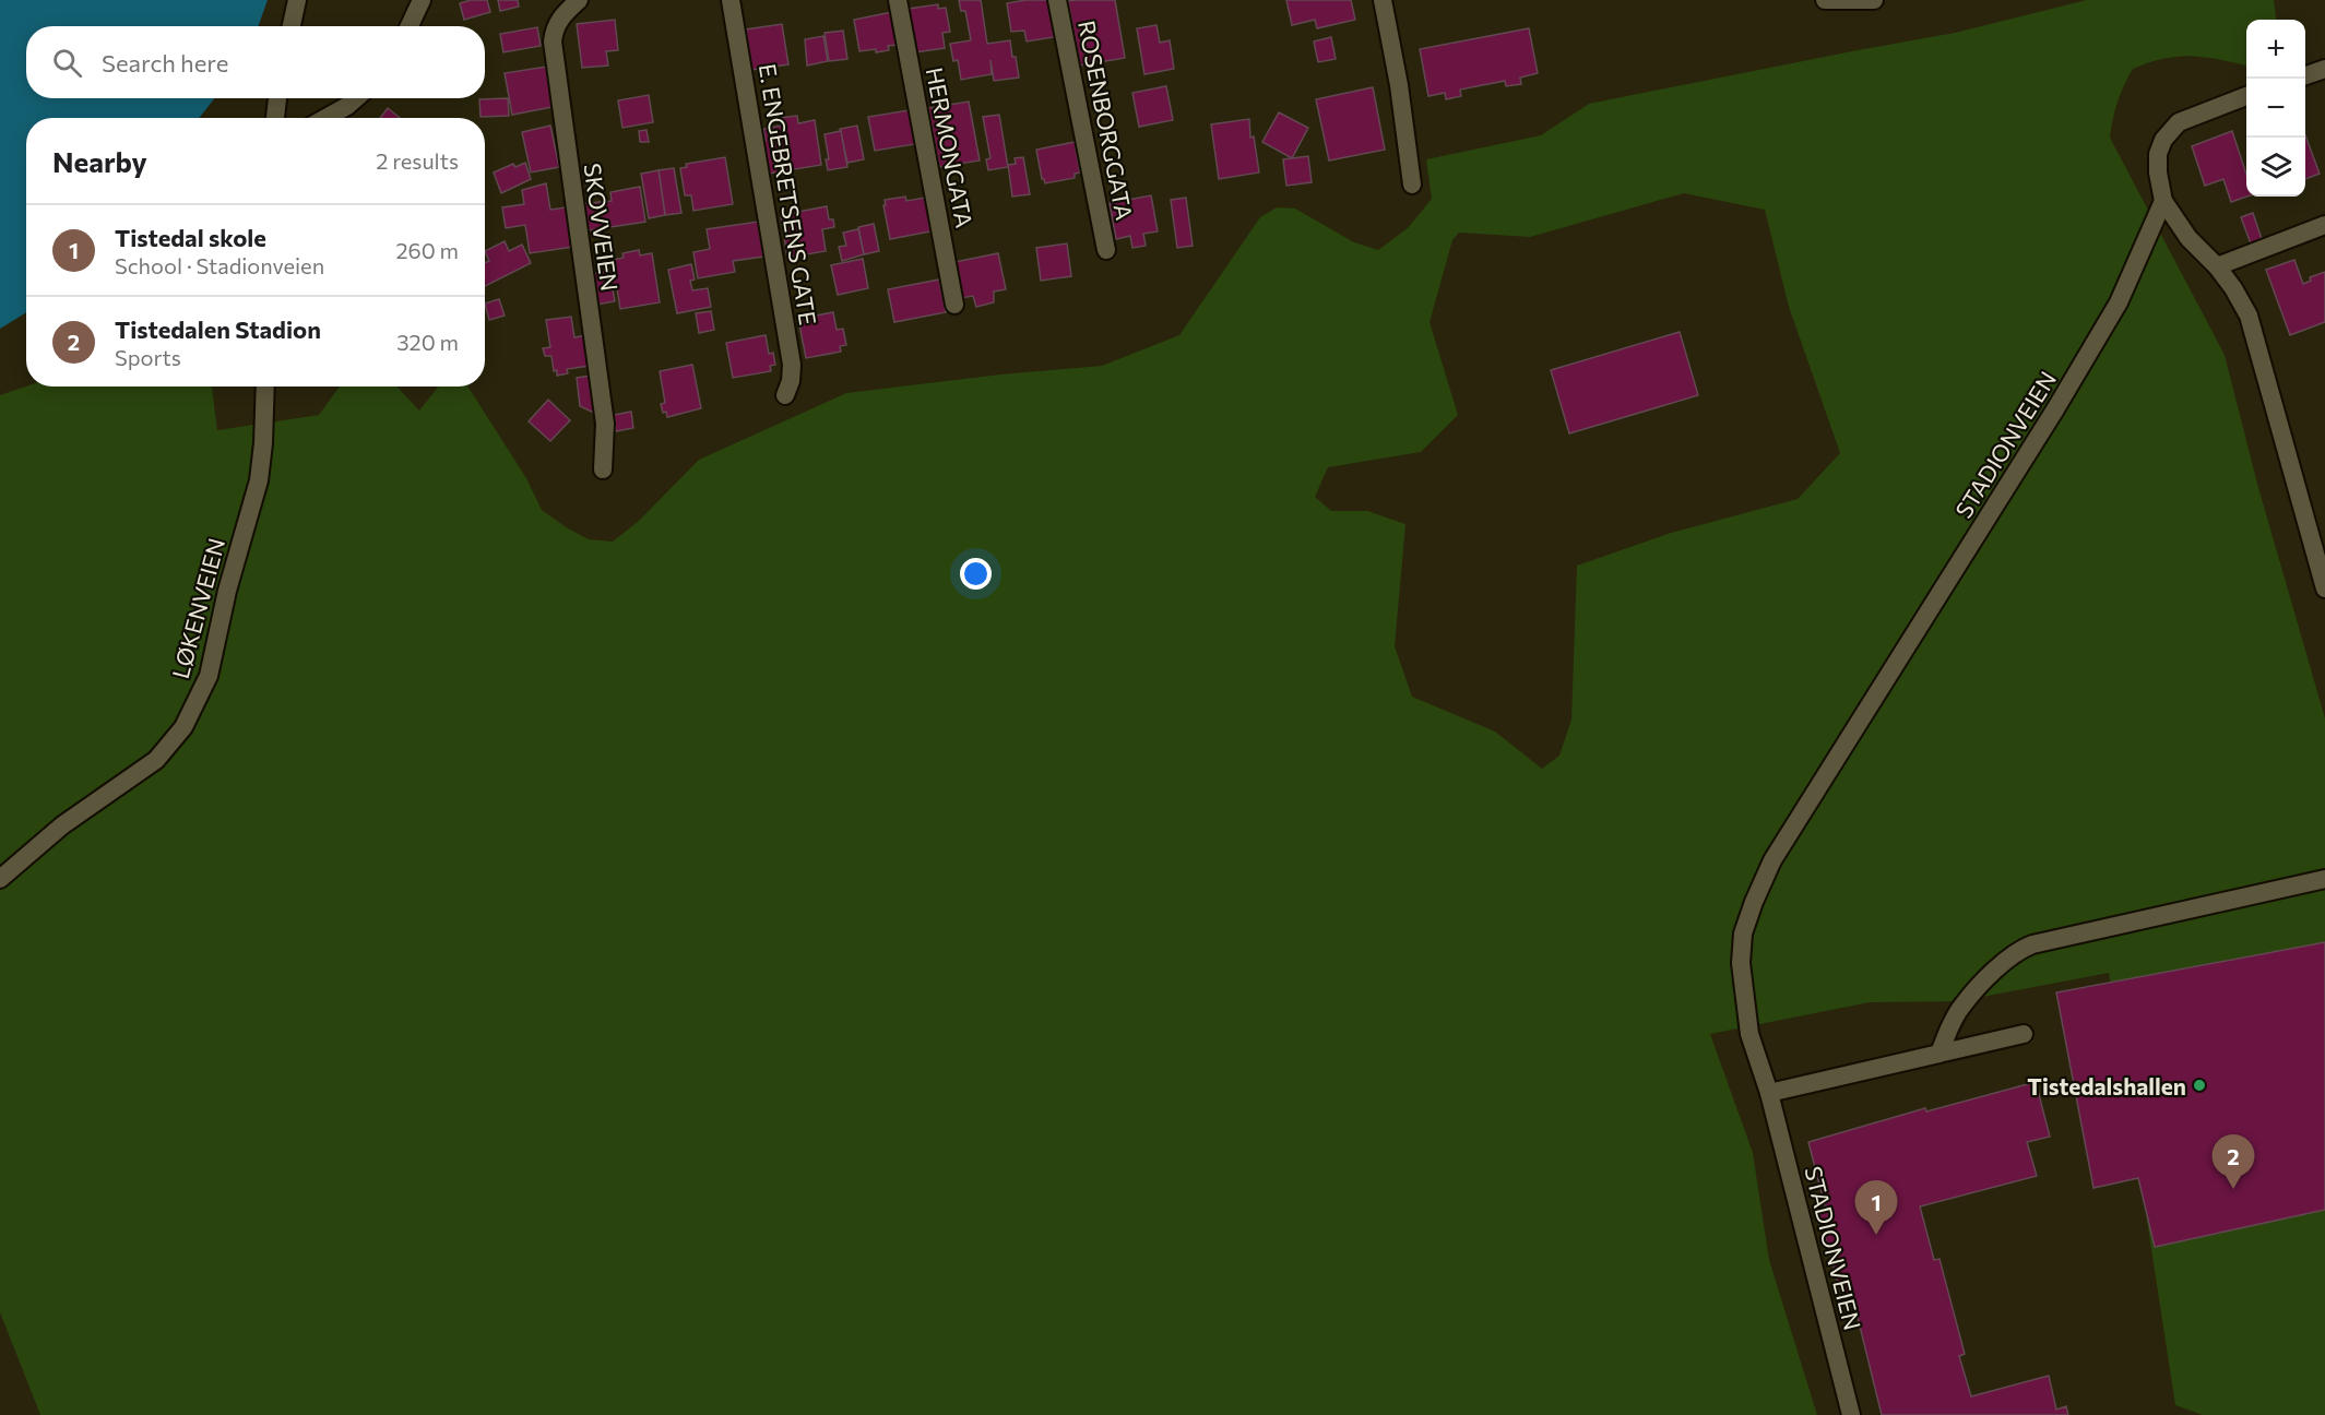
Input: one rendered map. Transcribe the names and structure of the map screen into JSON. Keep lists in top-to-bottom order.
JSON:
{
  "streets": {
    "street": [
      "ROSENBORGGATA",
      "HERMONGATA",
      "E. ENGEBRETSENS GATE",
      "SKOVVEIEN",
      "STADIONVEIEN",
      "LØKENVEIEN"
    ]
  },
  "places": ["Tistedalshallen"],
  "page": {
    "map_buttons": ["+", "−"],
    "search": "Search here",
    "heading": ["Nearby", "2 results"],
    "list": [
      {
        "mark": "1",
        "name": "Tistedal skole",
        "note": "School · Stadionveien",
        "value": "260 m"
      },
      {
        "mark": "2",
        "name": "Tistedalen Stadion",
        "note": "Sports",
        "value": "320 m"
      }
    ],
    "pins": ["2", "1"]
  }
}
